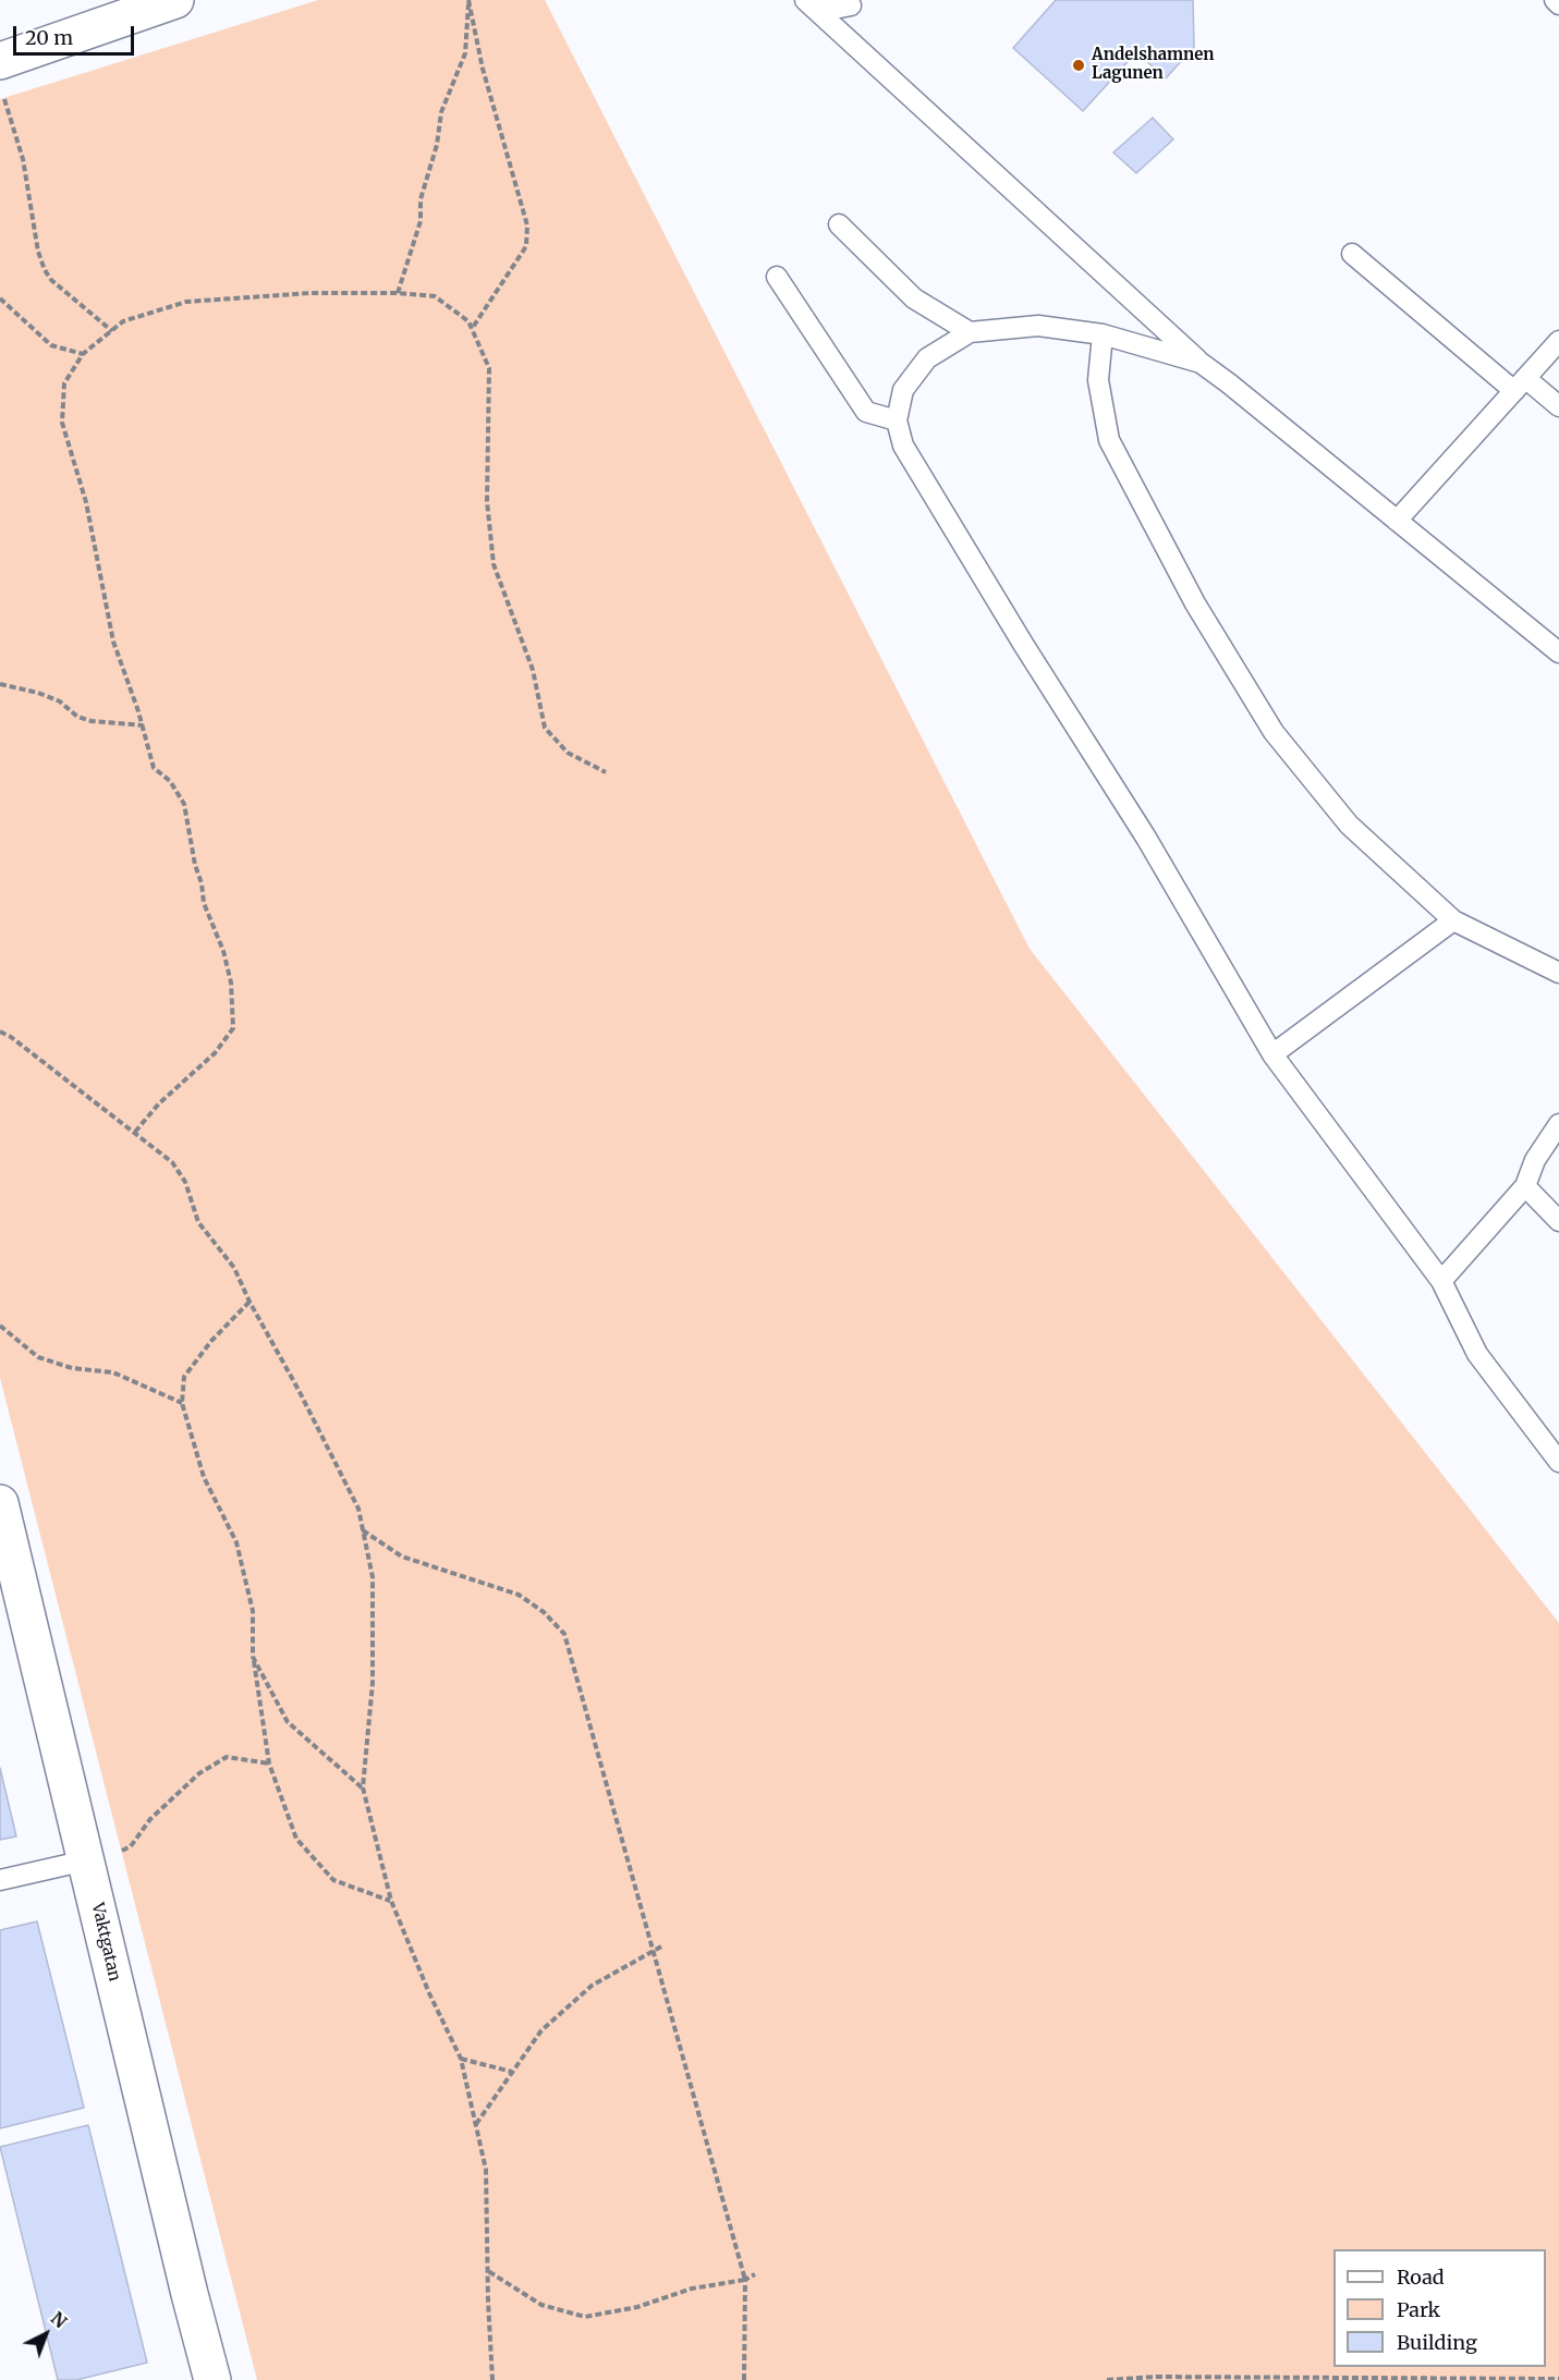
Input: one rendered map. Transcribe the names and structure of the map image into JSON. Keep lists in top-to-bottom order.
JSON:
{
  "streets": {
    "street": ["Vaktgatan"]
  },
  "places": ["Andelshamnen Lagunen"],
  "legend": ["Road", "Park", "Building"],
  "scale_bar": "20 m",
  "north": "top right"
}
